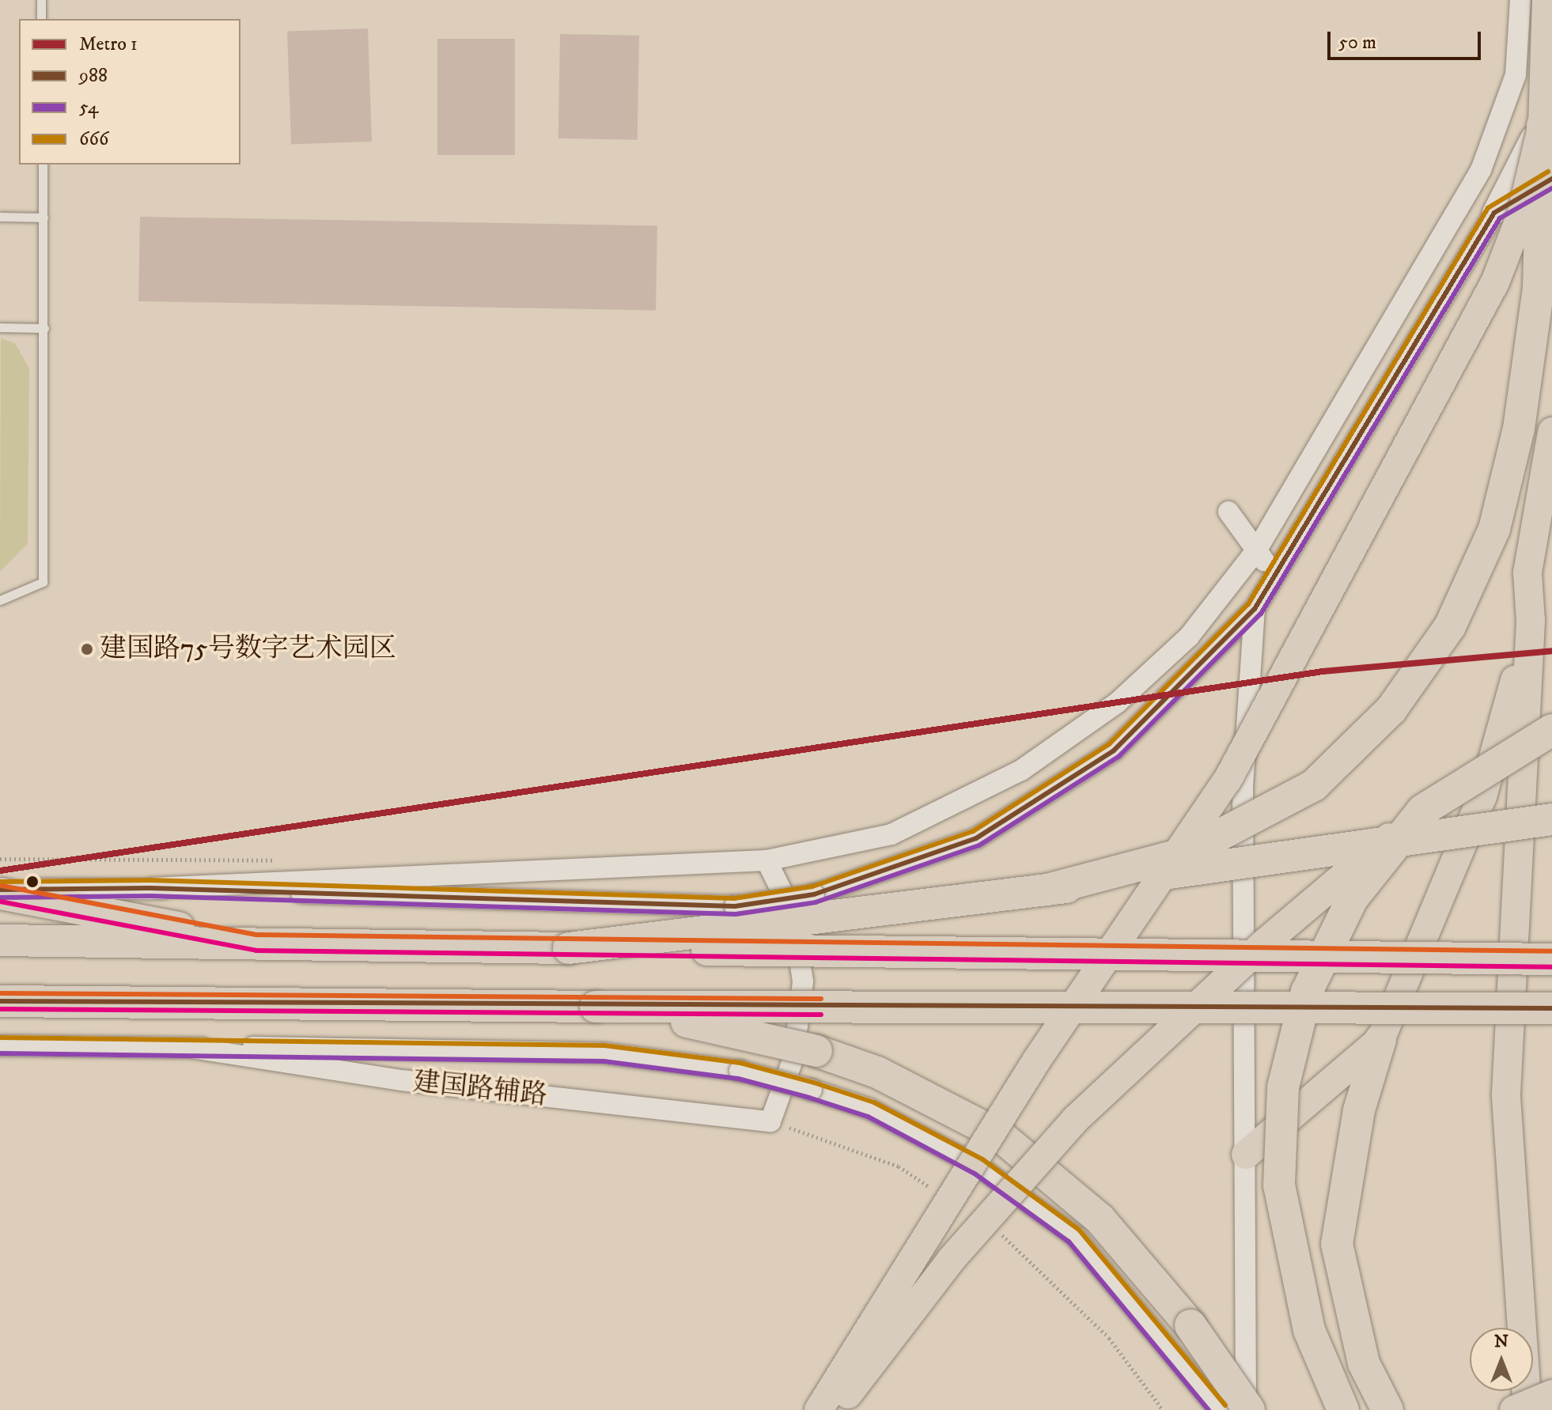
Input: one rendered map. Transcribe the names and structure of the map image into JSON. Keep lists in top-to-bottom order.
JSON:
{
  "streets": {
    "street": ["建国路辅路"]
  },
  "places": ["建国路75号数字艺术园区"],
  "lines": [
    "transit line 666",
    "transit line 988",
    "transit line 54",
    "metro line 1"
  ],
  "legend": [
    "Metro 1",
    "988",
    "54",
    "666"
  ],
  "scale_bar": "50 m",
  "north": "top"
}
